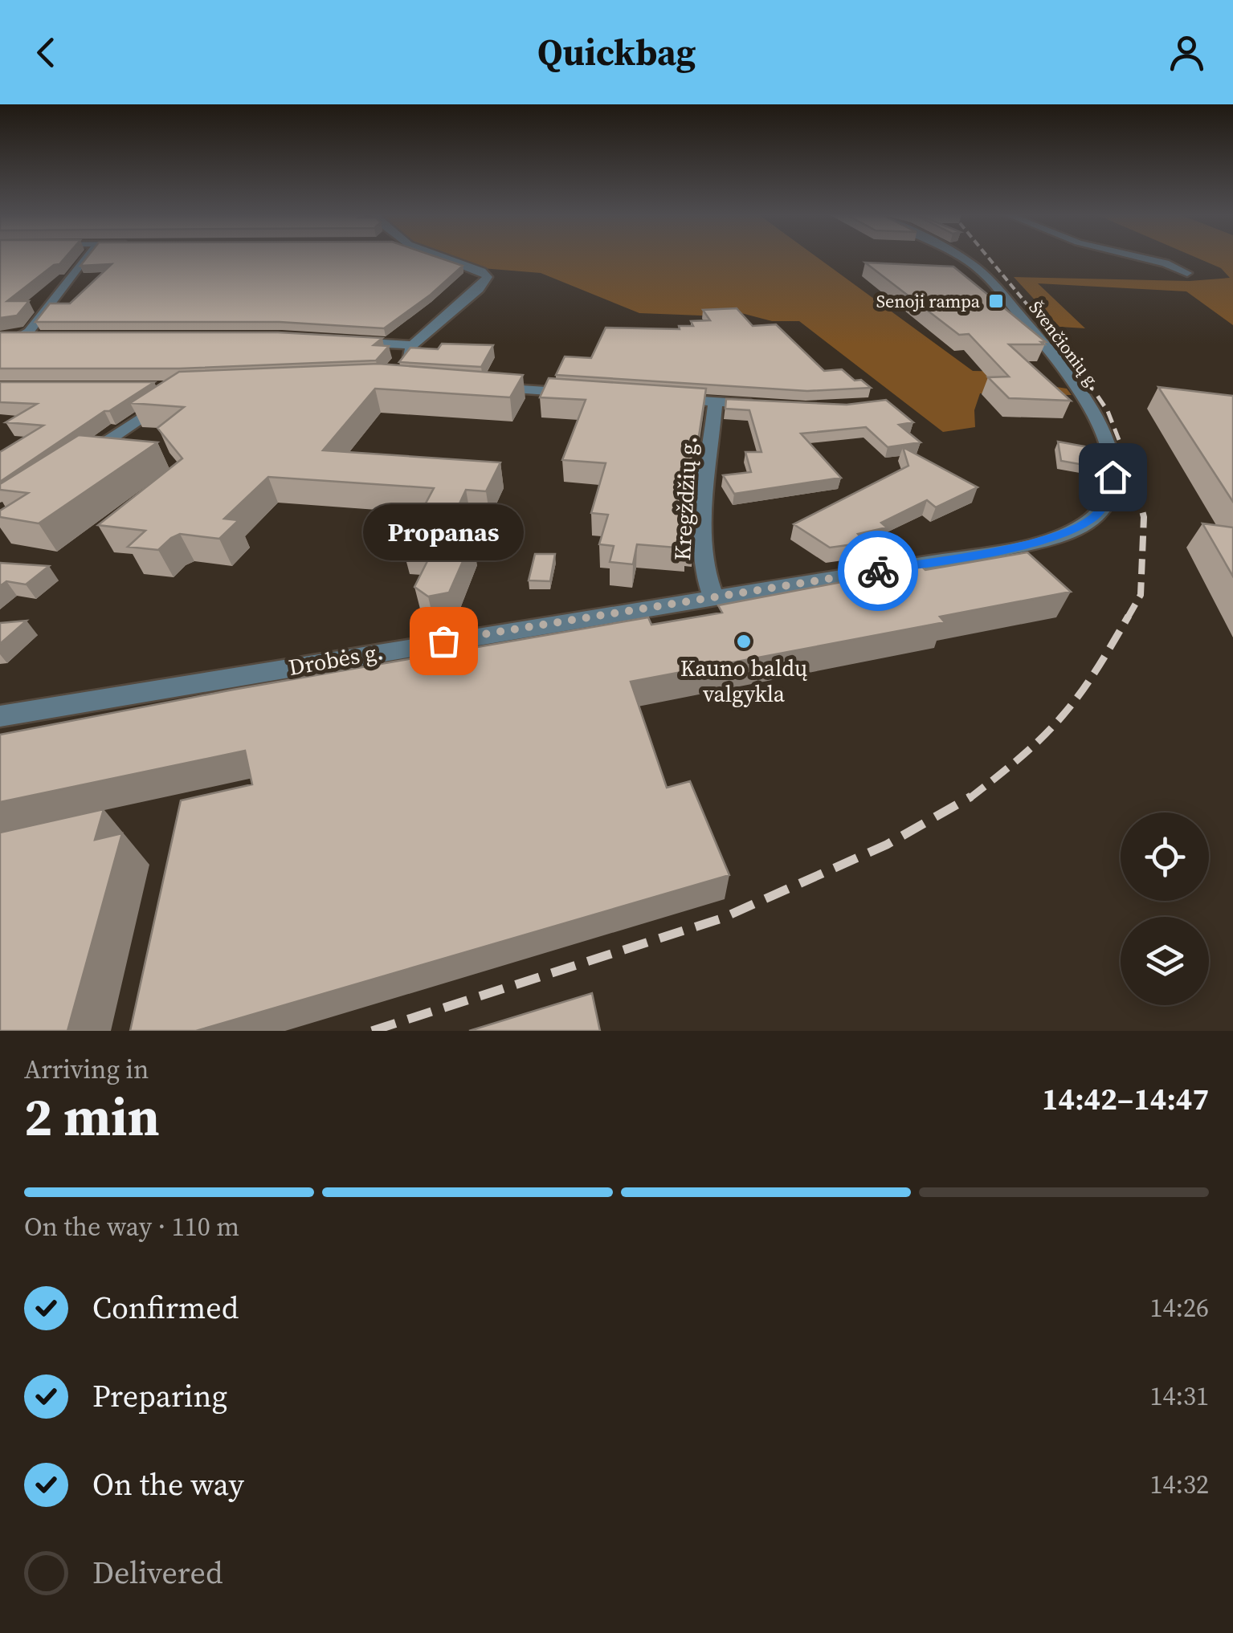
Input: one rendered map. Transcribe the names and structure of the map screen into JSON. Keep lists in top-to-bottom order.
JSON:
{
  "streets": {
    "street": ["Švenčionių g.", "Kregždžių g.", "Drobės g."]
  },
  "crossings": [
    ["Švenčionių g.", "Drobės g."],
    ["Kregždžių g.", "Drobės g."]
  ],
  "places": {
    "transit": ["Senoji rampa"],
    "other": ["Propanas", "Kauno baldų valgykla"]
  },
  "page": {
    "header": "Quickbag",
    "bubble": "Propanas",
    "heading": ["2 min", "Arriving in", "14:42–14:47"],
    "bar": "On the way · 110 m",
    "list": [
      ["Confirmed", "14:26"],
      ["Preparing", "14:31"],
      ["On the way", "14:32"],
      "Delivered"
    ]
  }
}
